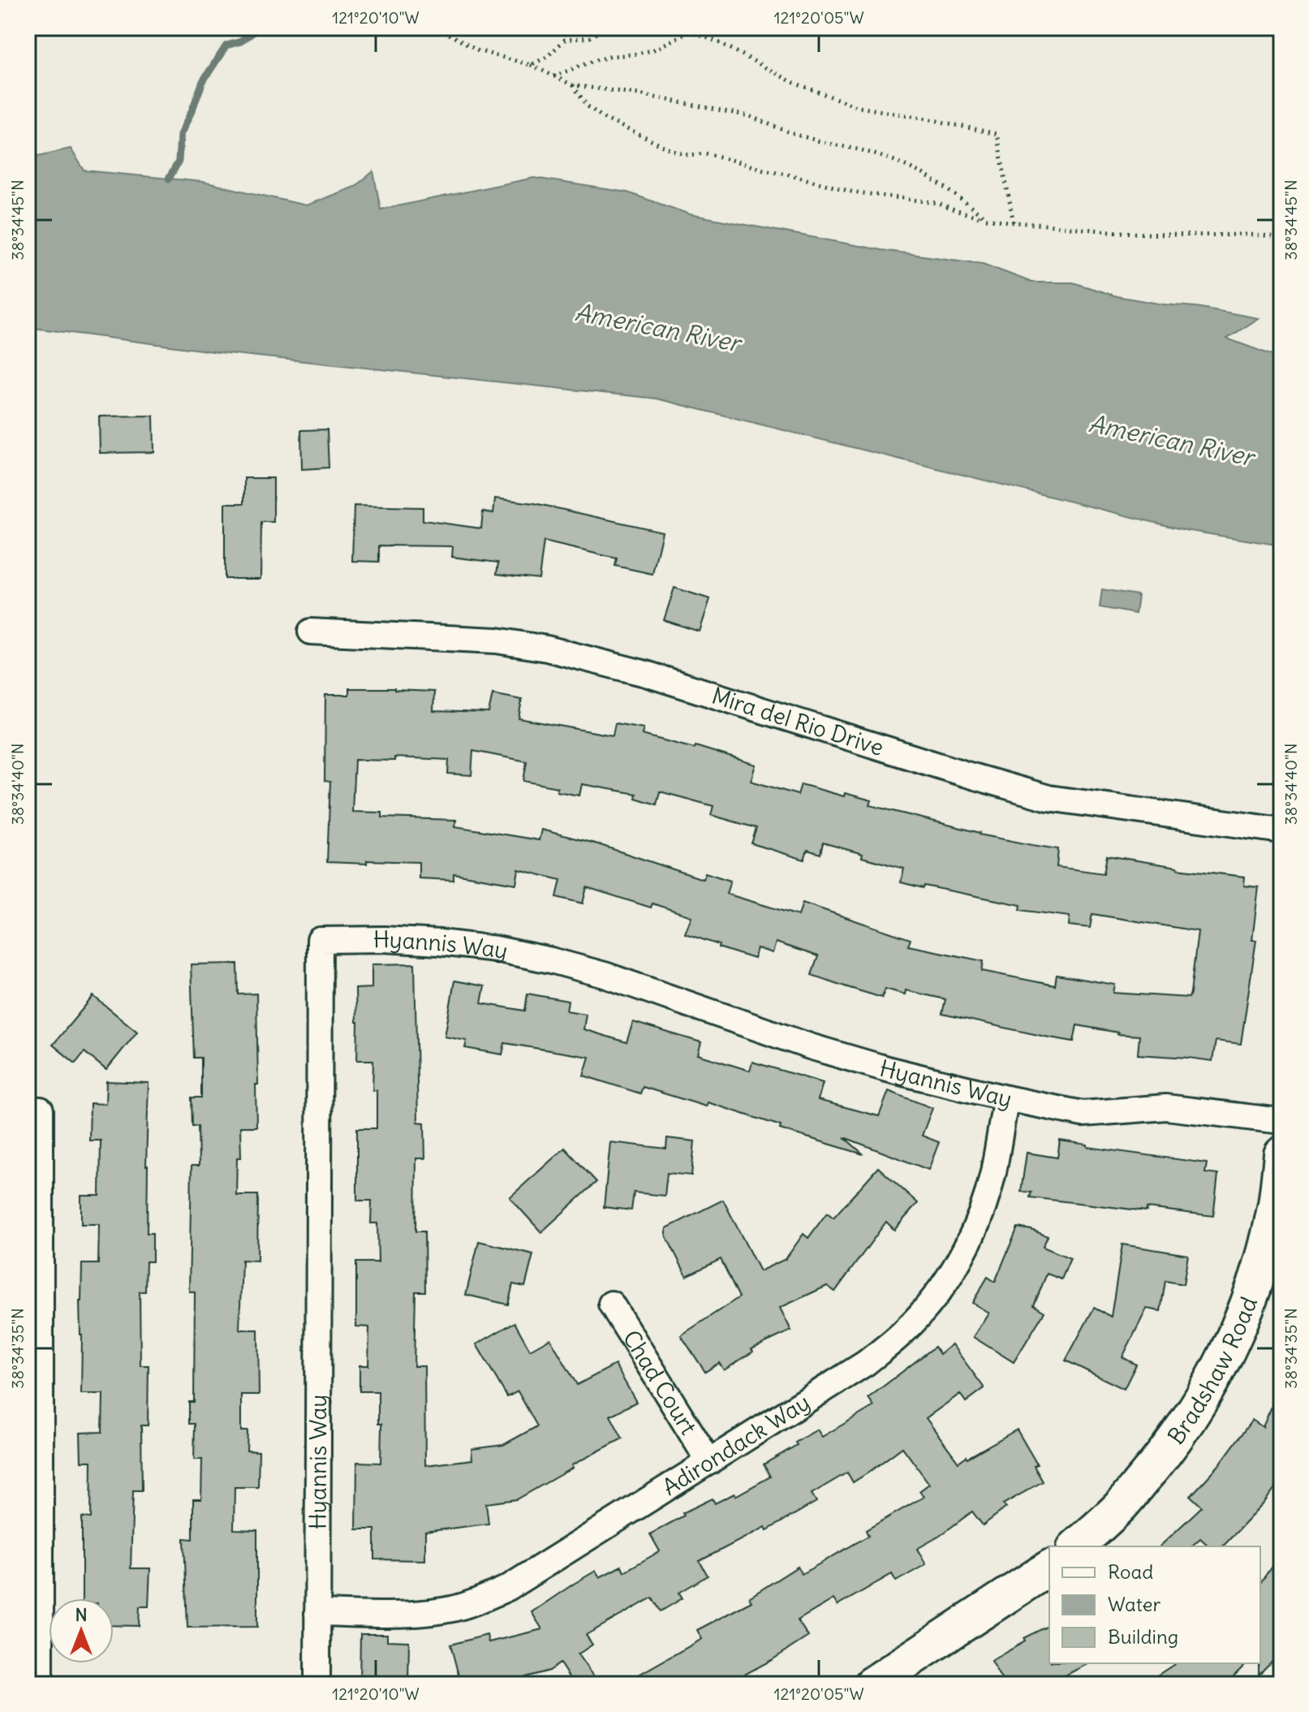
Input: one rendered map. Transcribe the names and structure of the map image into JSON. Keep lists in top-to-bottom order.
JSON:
{
  "streets": {
    "street": [
      "Mira del Rio Drive",
      "Hyannis Way",
      "Bradshaw Road",
      "Chad Court",
      "Adirondack Way"
    ]
  },
  "crossings": [
    ["Hyannis Way", "Adirondack Way"],
    ["Chad Court", "Adirondack Way"]
  ],
  "water": ["American River"],
  "legend": ["Road", "Water", "Building"],
  "north": "top",
  "coordinates": [
    "121°20'10\"W",
    "121°20'05\"W",
    "38°34'45\"N",
    "38°34'40\"N",
    "38°34'35\"N"
  ]
}
